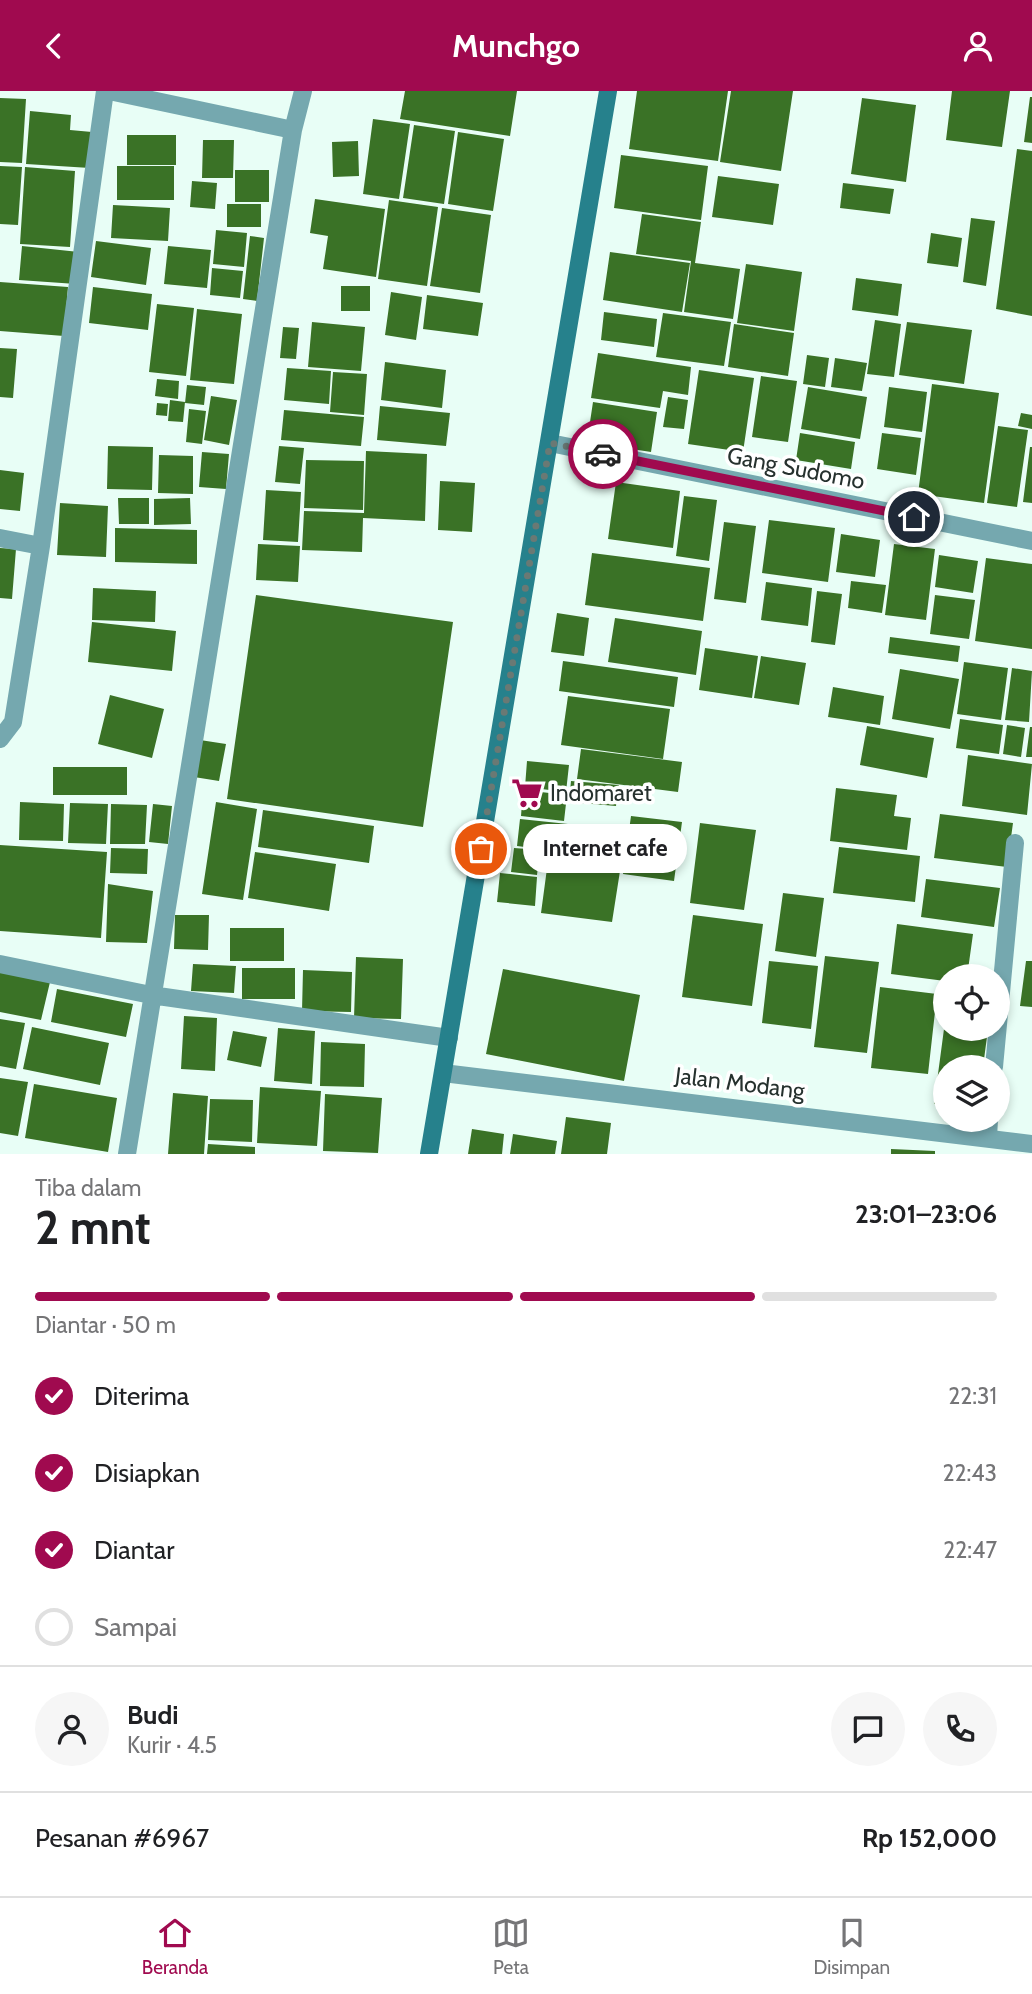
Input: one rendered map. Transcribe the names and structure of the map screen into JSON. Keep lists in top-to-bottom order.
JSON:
{
  "streets": {
    "street": ["Gang Sudomo", "Jalan Modang"]
  },
  "places": {
    "supermarket": ["Indomaret"],
    "other": ["Internet cafe"]
  },
  "page": {
    "header": "Munchgo",
    "bubble": "Internet cafe",
    "heading": ["2 mnt", "Tiba dalam", "23:01–23:06"],
    "panel": [
      "Budi",
      "Kurir · 4.5",
      "Pesanan #6967",
      "Rp 152,000"
    ],
    "bar": "Diantar · 50 m",
    "list": [
      ["Diterima", "22:31"],
      ["Disiapkan", "22:43"],
      ["Diantar", "22:47"],
      "Sampai"
    ],
    "tabs": ["Beranda", "Peta", "Disimpan"]
  }
}
